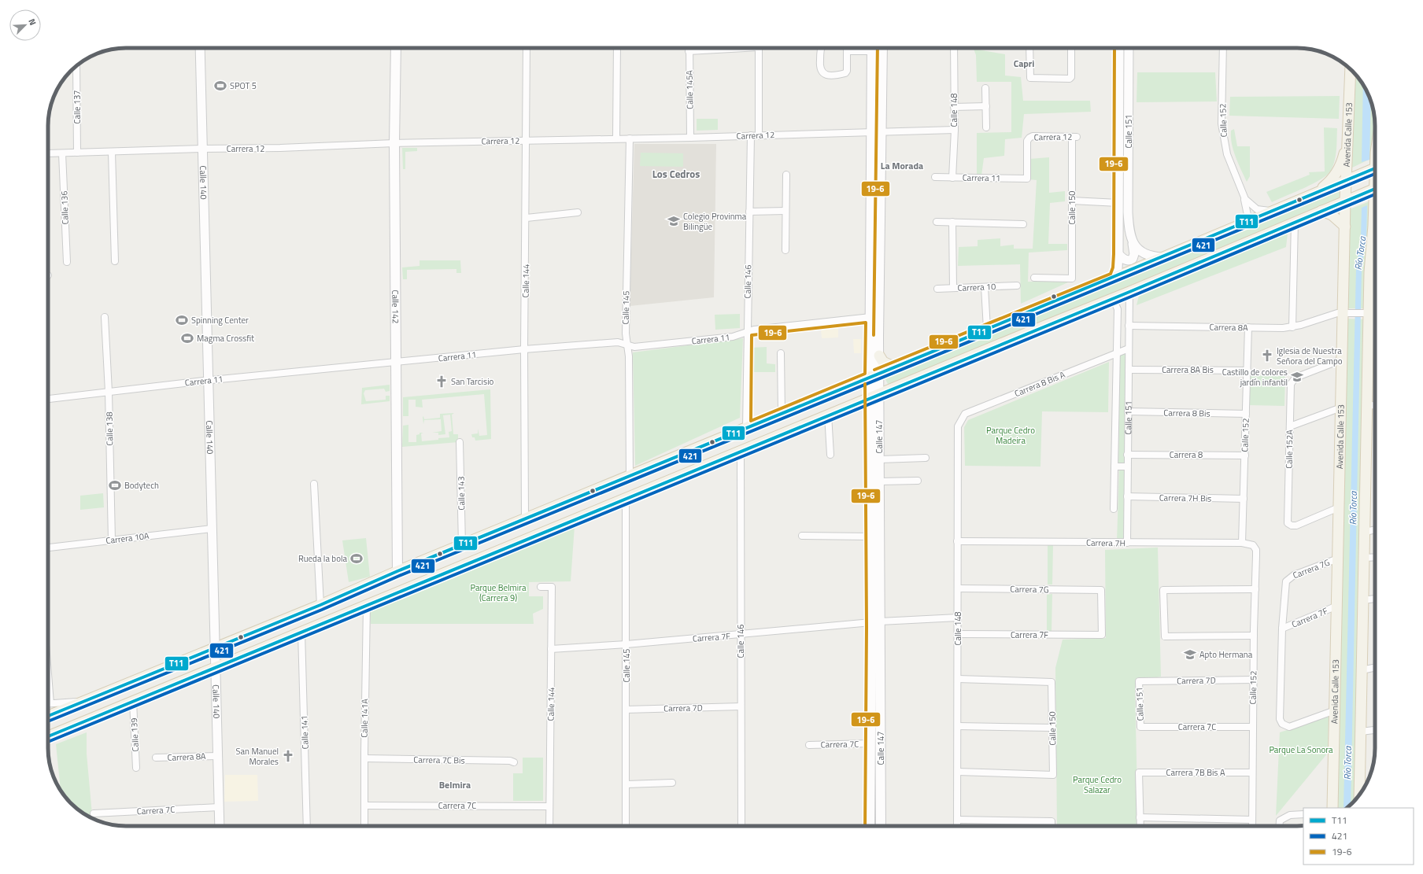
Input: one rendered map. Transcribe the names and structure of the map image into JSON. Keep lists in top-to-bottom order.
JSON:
{
  "streets": {
    "main road": ["Avenida Calle 153", "Calle 142", "Calle 147"],
    "street": [
      "Calle 145A",
      "Calle 137",
      "Calle 148",
      "Calle 152",
      "Calle 151",
      "Carrera 12",
      "Carrera 11",
      "Calle 140",
      "Calle 136",
      "Calle 150",
      "Calle 144",
      "Calle 146",
      "Carrera 10",
      "Calle 145",
      "Carrera 8A",
      "Carrera 8A Bis",
      "Carrera 8 Bis A",
      "Carrera 8 Bis",
      "Calle 138",
      "Calle 152A",
      "Carrera 8",
      "Calle 143",
      "Carrera 7H Bis",
      "Carrera 10A",
      "Carrera 7H",
      "Carrera 7G",
      "Carrera 7F",
      "Carrera 7D",
      "Calle 141A",
      "Carrera 7C",
      "Calle 141",
      "Calle 139",
      "Carrera 7C Bis",
      "Carrera 7B Bis A"
    ]
  },
  "crossings": [
    ["Calle 145A", "Carrera 12"],
    ["Calle 137", "Carrera 12"],
    ["Calle 148", "Carrera 12"],
    ["Calle 148", "Carrera 11"],
    ["Calle 148", "Calle 150"],
    ["Calle 148", "Carrera 8 Bis A"],
    ["Calle 148", "Carrera 7H"],
    ["Calle 148", "Carrera 7G"],
    ["Calle 148", "Carrera 7F"],
    ["Calle 152", "Carrera 8A"],
    ["Calle 152", "Carrera 8A Bis"],
    ["Calle 152", "Carrera 8 Bis"],
    ["Calle 152", "Carrera 8"],
    ["Calle 152", "Carrera 7H Bis"],
    ["Calle 152", "Carrera 7H"],
    ["Calle 152", "Carrera 7D"],
    ["Calle 152", "Carrera 7C"],
    ["Calle 152", "Carrera 7B Bis A"],
    ["Calle 151", "Carrera 8A"],
    ["Calle 151", "Carrera 8A Bis"],
    ["Calle 151", "Carrera 8 Bis A"],
    ["Calle 151", "Carrera 8 Bis"],
    ["Calle 151", "Carrera 8"],
    ["Calle 151", "Carrera 7H Bis"],
    ["Calle 151", "Carrera 7H"],
    ["Calle 151", "Carrera 7D"],
    ["Calle 151", "Carrera 7C"],
    ["Carrera 12", "Carrera 11"],
    ["Carrera 12", "Calle 140"],
    ["Carrera 12", "Calle 136"],
    ["Carrera 12", "Calle 150"],
    ["Carrera 12", "Calle 144"],
    ["Carrera 12", "Calle 146"],
    ["Carrera 12", "Calle 142"],
    ["Carrera 12", "Calle 145"],
    ["Carrera 12", "Calle 147"],
    ["Avenida Calle 153", "Carrera 8A"],
    ["Avenida Calle 153", "Calle 152A"],
    ["Avenida Calle 153", "Carrera 7G"],
    ["Avenida Calle 153", "Carrera 7F"],
    ["Carrera 11", "Calle 140"],
    ["Carrera 11", "Calle 144"],
    ["Carrera 11", "Calle 146"],
    ["Carrera 11", "Calle 142"],
    ["Carrera 11", "Calle 145"],
    ["Carrera 11", "Calle 138"],
    ["Carrera 11", "Calle 147"],
    ["Calle 140", "Carrera 8A"],
    ["Calle 140", "Carrera 10A"],
    ["Calle 140", "Carrera 7C"],
    ["Calle 144", "Carrera 7F"],
    ["Calle 144", "Carrera 7C"],
    ["Calle 146", "Carrera 7F"],
    ["Calle 146", "Carrera 7D"],
    ["Calle 145", "Carrera 7F"],
    ["Calle 145", "Carrera 7D"],
    ["Calle 138", "Carrera 10A"],
    ["Calle 147", "Carrera 7F"],
    ["Calle 147", "Carrera 7C"],
    ["Carrera 7G", "Carrera 7F"],
    ["Calle 141A", "Carrera 7C"],
    ["Calle 141A", "Carrera 7C Bis"]
  ],
  "districts": [
    "Capri",
    "La Morada",
    "Los Cedros",
    "Belmira"
  ],
  "water": ["Río Torca"],
  "parks": [
    "Parque Cedro Madeira",
    "Parque Belmira (Carrera 9)",
    "Parque La Sonora",
    "Parque Cedro Salazar"
  ],
  "places": {
    "sports": [
      "SPOT 5",
      "Spinning Center",
      "Magma Crossfit",
      "Bodytech",
      "Rueda la bola"
    ],
    "school or university": ["Colegio Provinma Bilingüe", "Castillo de colores jardín infantil", "Apto Hermana"],
    "church": ["Iglesia de Nuestra Señora del Campo", "San Tarcisio", "San Manuel Morales"]
  },
  "lines": ["transit line 19-6", "transit line T11", "transit line 421"],
  "legend": ["T11", "421", "19-6"],
  "north": "top right"
}
